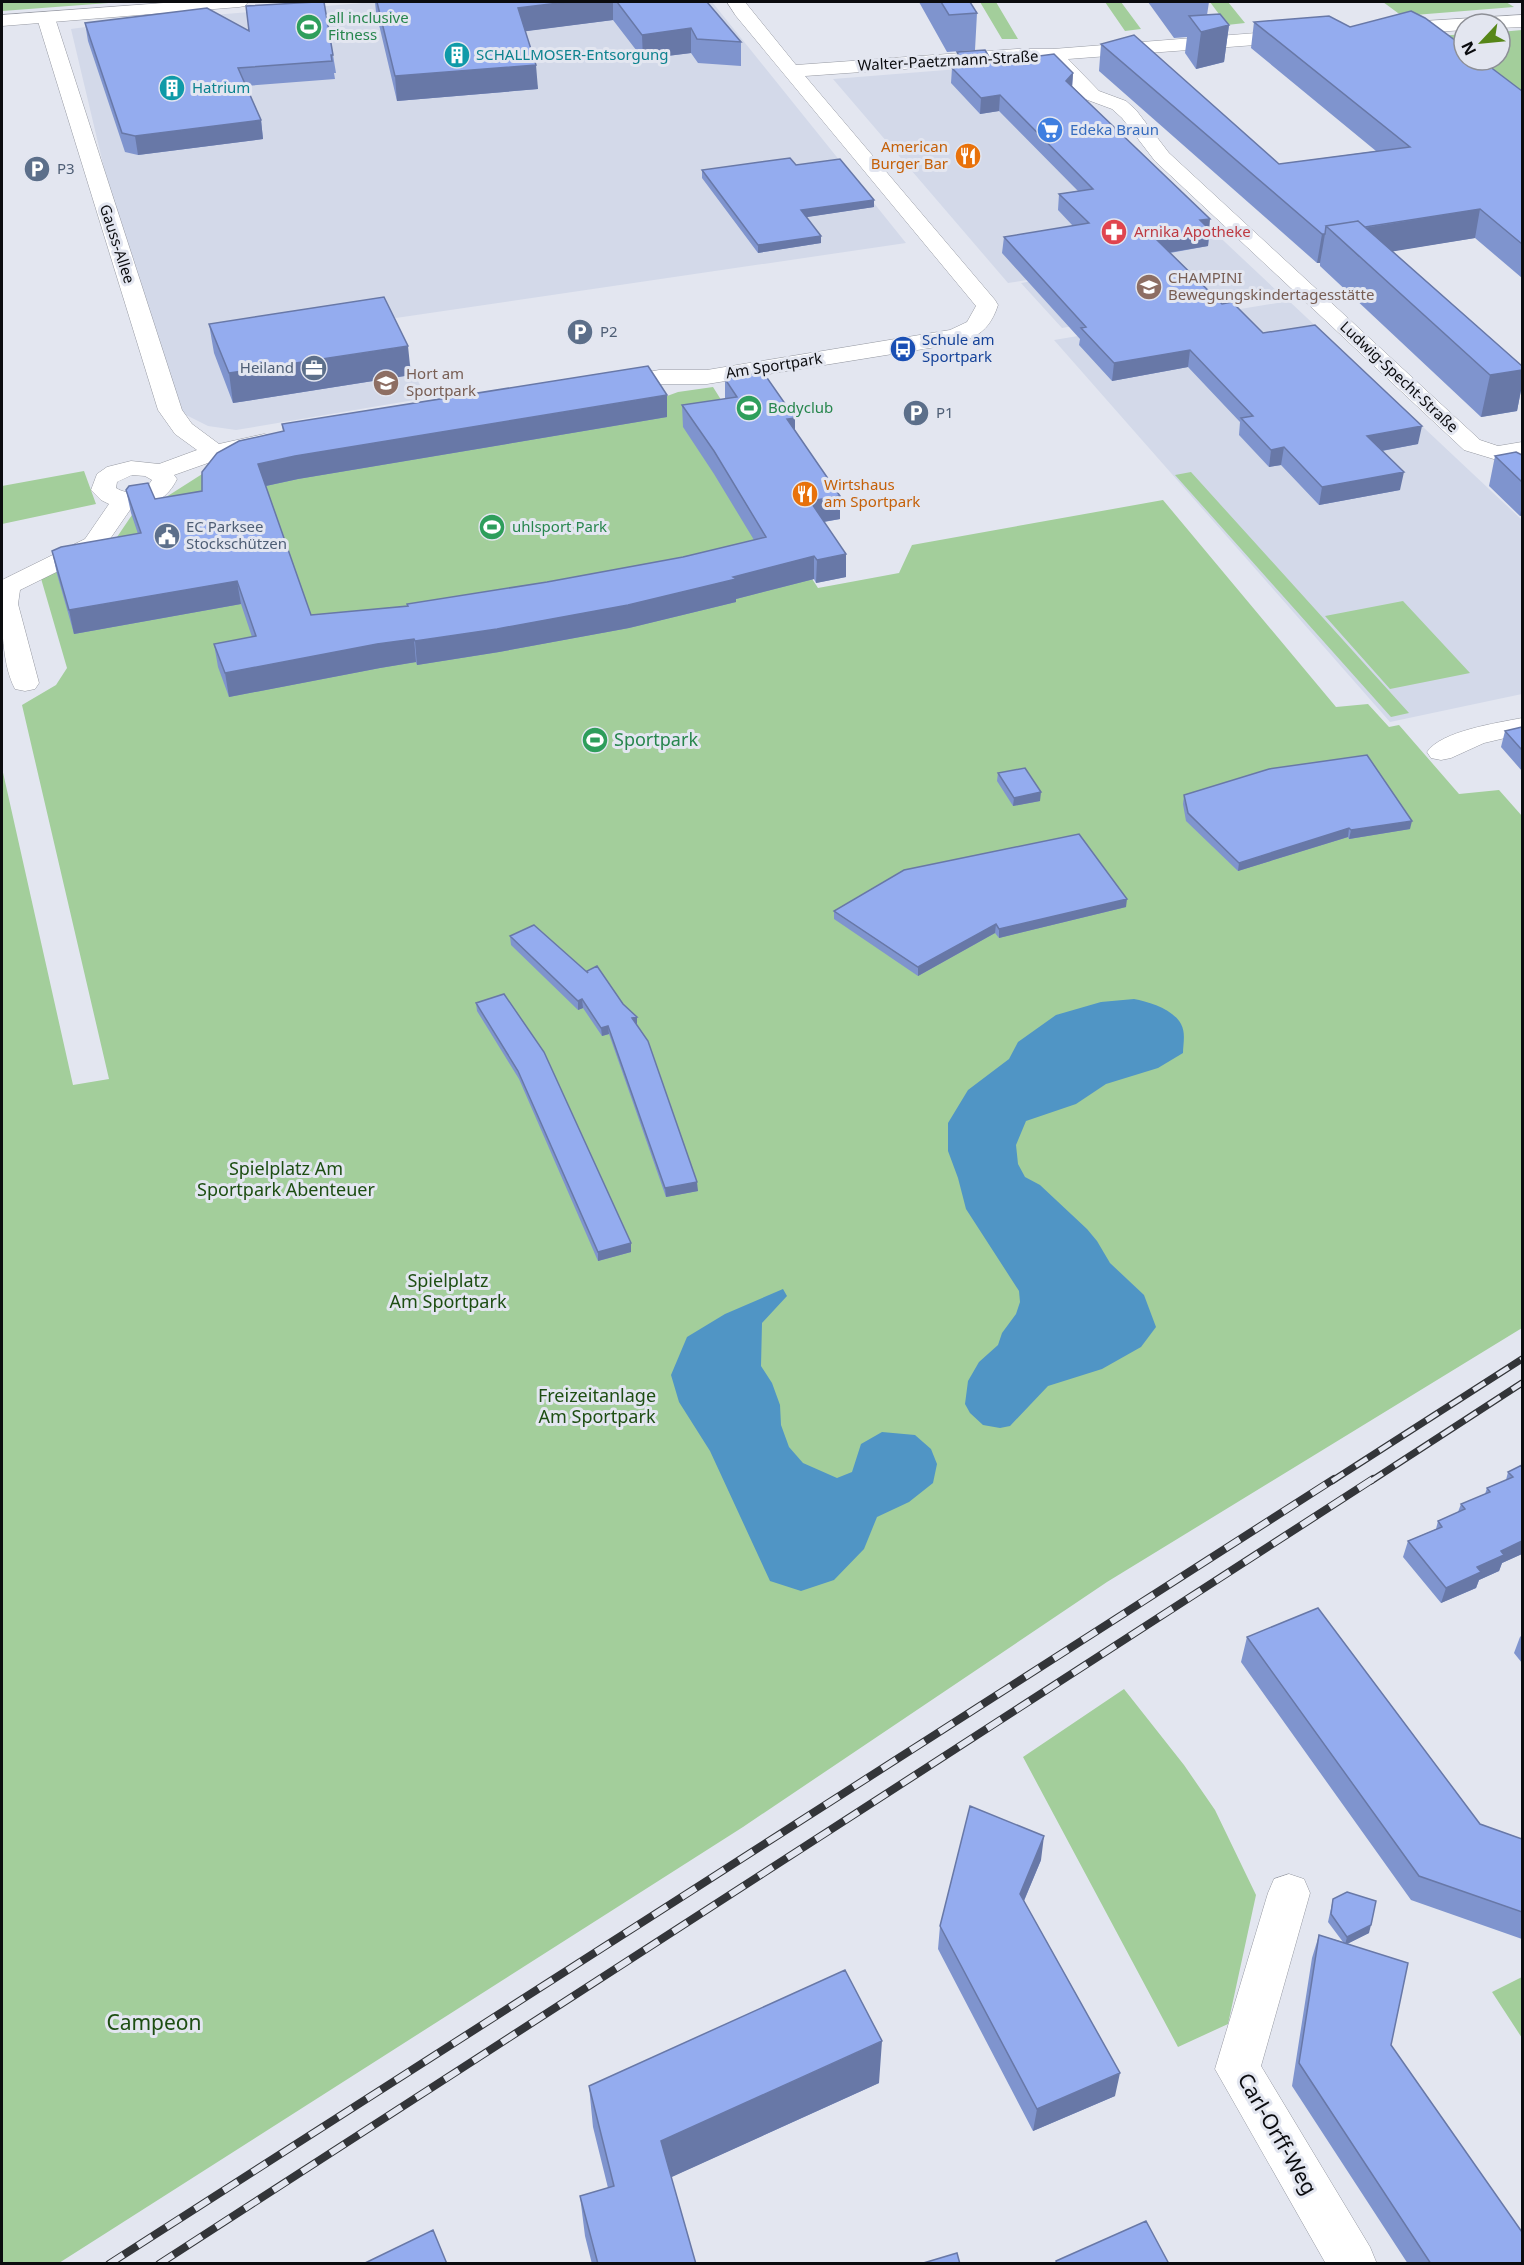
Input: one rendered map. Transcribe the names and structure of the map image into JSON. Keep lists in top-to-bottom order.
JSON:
{
  "streets": {
    "street": [
      "Walter-Paetzmann-Straße",
      "Gauss-Allee",
      "Am Sportpark",
      "Ludwig-Specht-Straße",
      "Carl-Orff-Weg"
    ]
  },
  "crossings": [
    ["Walter-Paetzmann-Straße", "Am Sportpark"],
    ["Walter-Paetzmann-Straße", "Ludwig-Specht-Straße"]
  ],
  "parks": [
    "Spielplatz Am Sportpark Abenteuer",
    "Spielplatz Am Sportpark",
    "Freizeitanlage Am Sportpark",
    "Campeon"
  ],
  "places": {
    "sports": [
      "all inclusive Fitness",
      "Bodyclub",
      "uhlsport Park",
      "Sportpark"
    ],
    "building": ["SCHALLMOSER-Entsorgung", "Hatrium"],
    "supermarket": ["Edeka Braun"],
    "restaurant": ["American Burger Bar", "Wirtshaus am Sportpark"],
    "parking": ["P3", "P2", "P1"],
    "pharmacy": ["Arnika Apotheke"],
    "school or university": ["CHAMPINI Bewegungskindertagesstätte", "Hort am Sportpark"],
    "bus stop": ["Schule am Sportpark"],
    "office": ["Heiland"],
    "public building": ["EC Parksee Stockschützen"]
  },
  "north": "bottom left"
}
